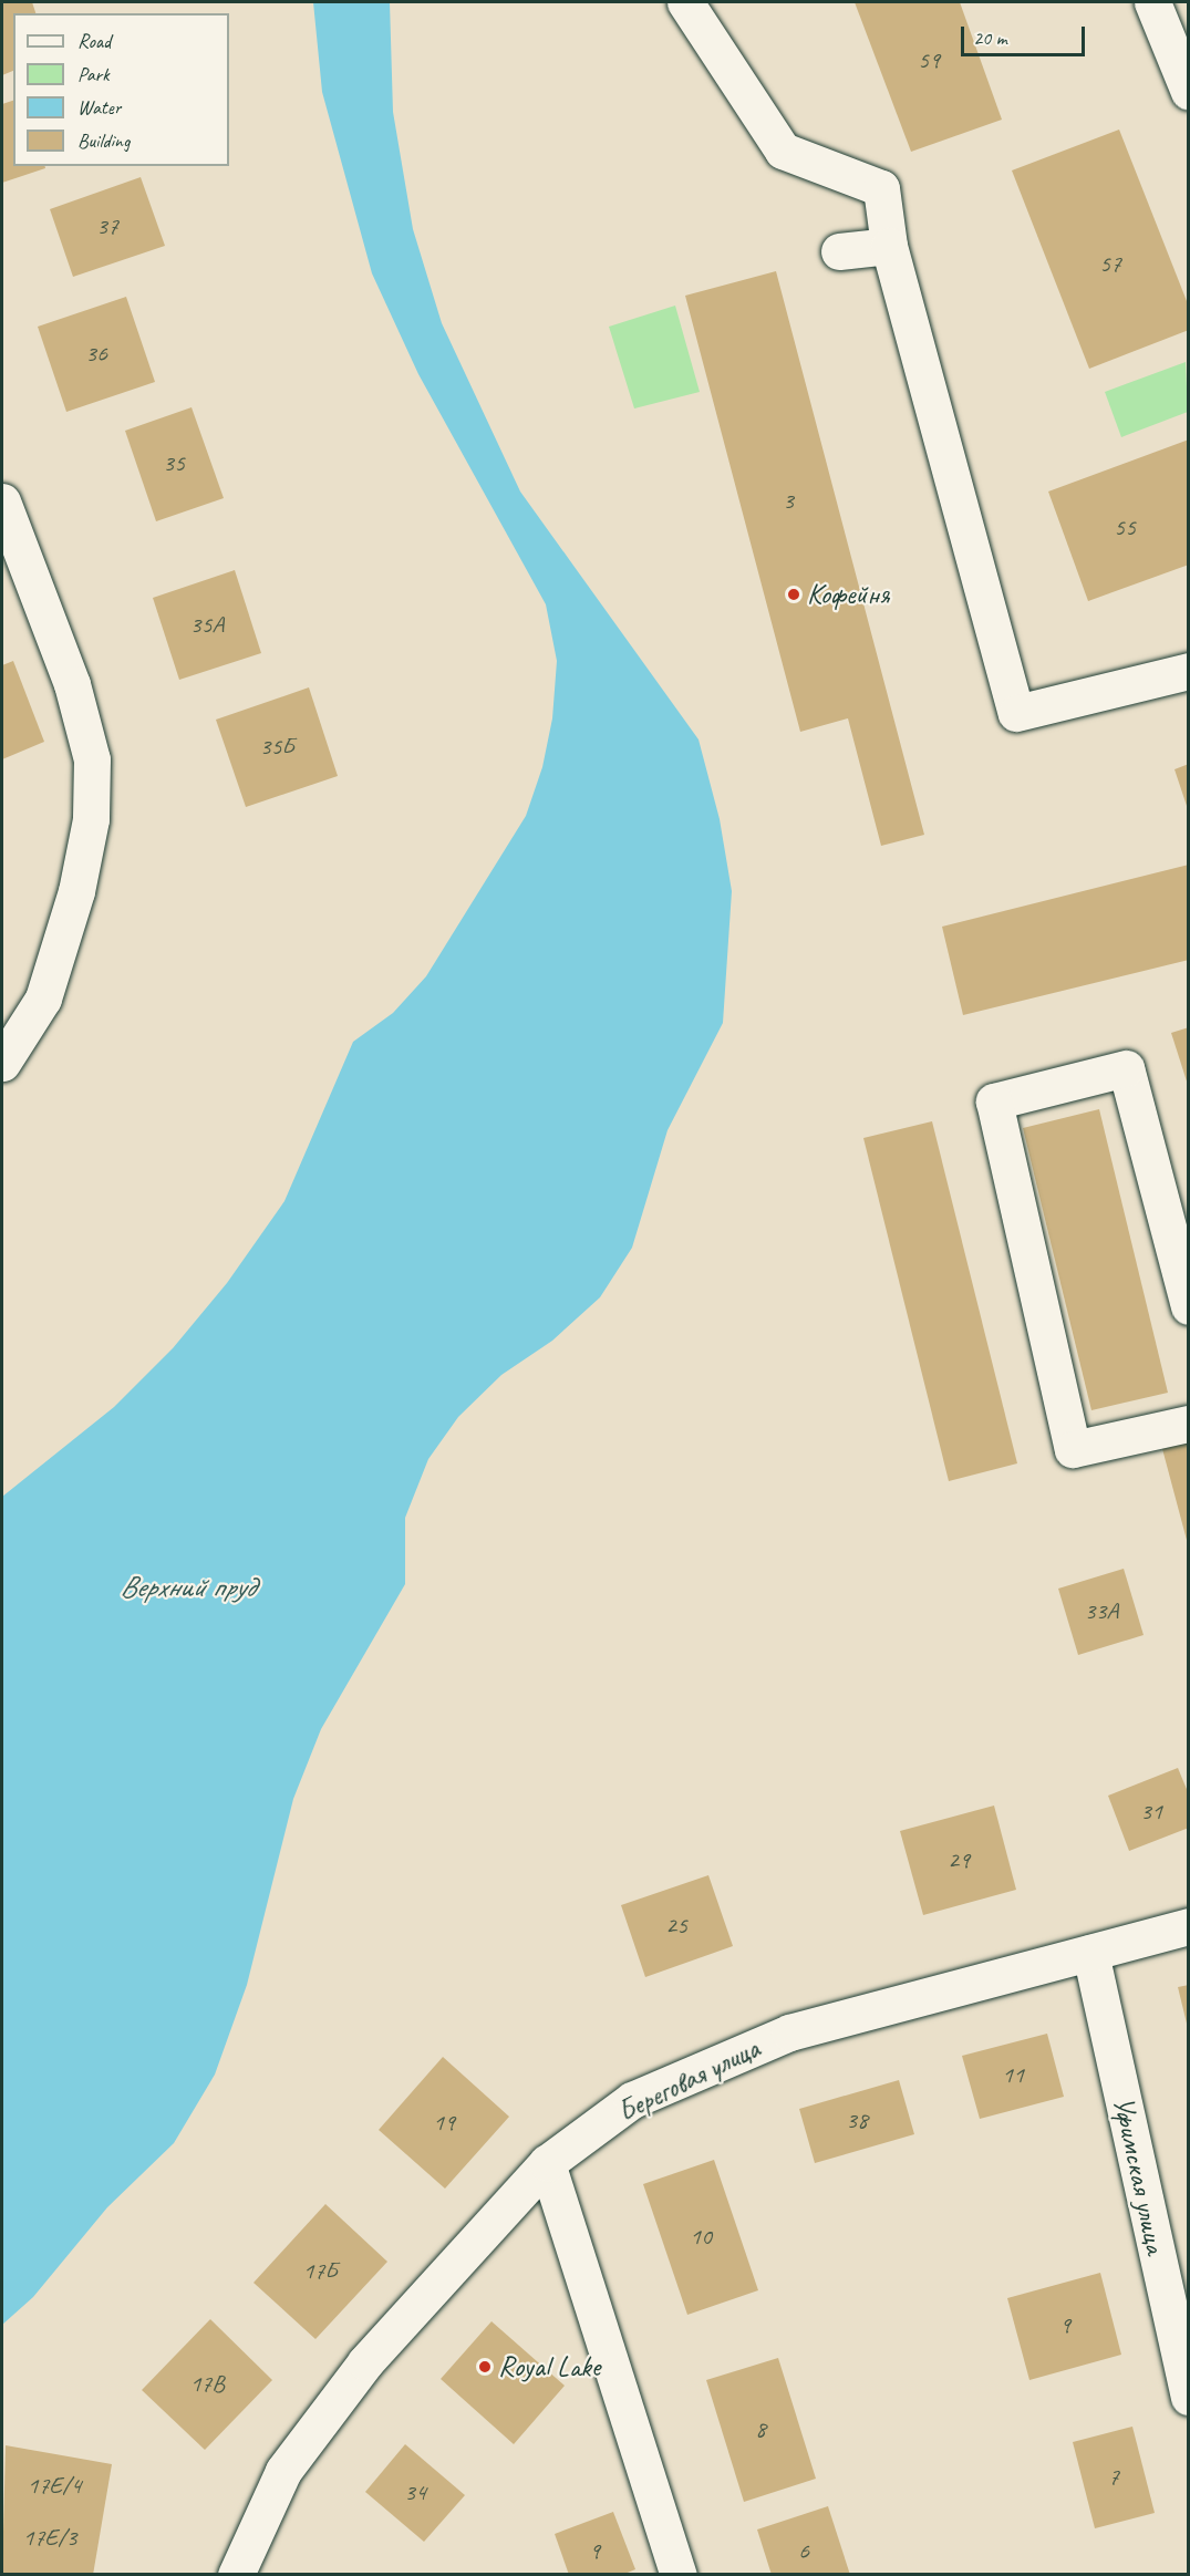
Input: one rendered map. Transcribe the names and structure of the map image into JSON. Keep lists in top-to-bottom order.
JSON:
{
  "streets": {
    "street": ["Береговая улица", "Уфимская улица"]
  },
  "crossings": [
    ["Береговая улица", "Уфимская улица"]
  ],
  "water": ["Верхний пруд"],
  "places": ["Кофейня", "Royal Lake"],
  "house_numbers": [
    "59",
    "37",
    "57",
    "36",
    "35",
    "3",
    "55",
    "35А",
    "35Б",
    "33А",
    "31",
    "29",
    "25",
    "11",
    "38",
    "19",
    "10",
    "17Б",
    "9",
    "17В",
    "8",
    "7",
    "17Е/4",
    "34",
    "17Е/3",
    "9",
    "6"
  ],
  "legend": [
    "Road",
    "Park",
    "Water",
    "Building"
  ],
  "scale_bar": "20 m"
}
